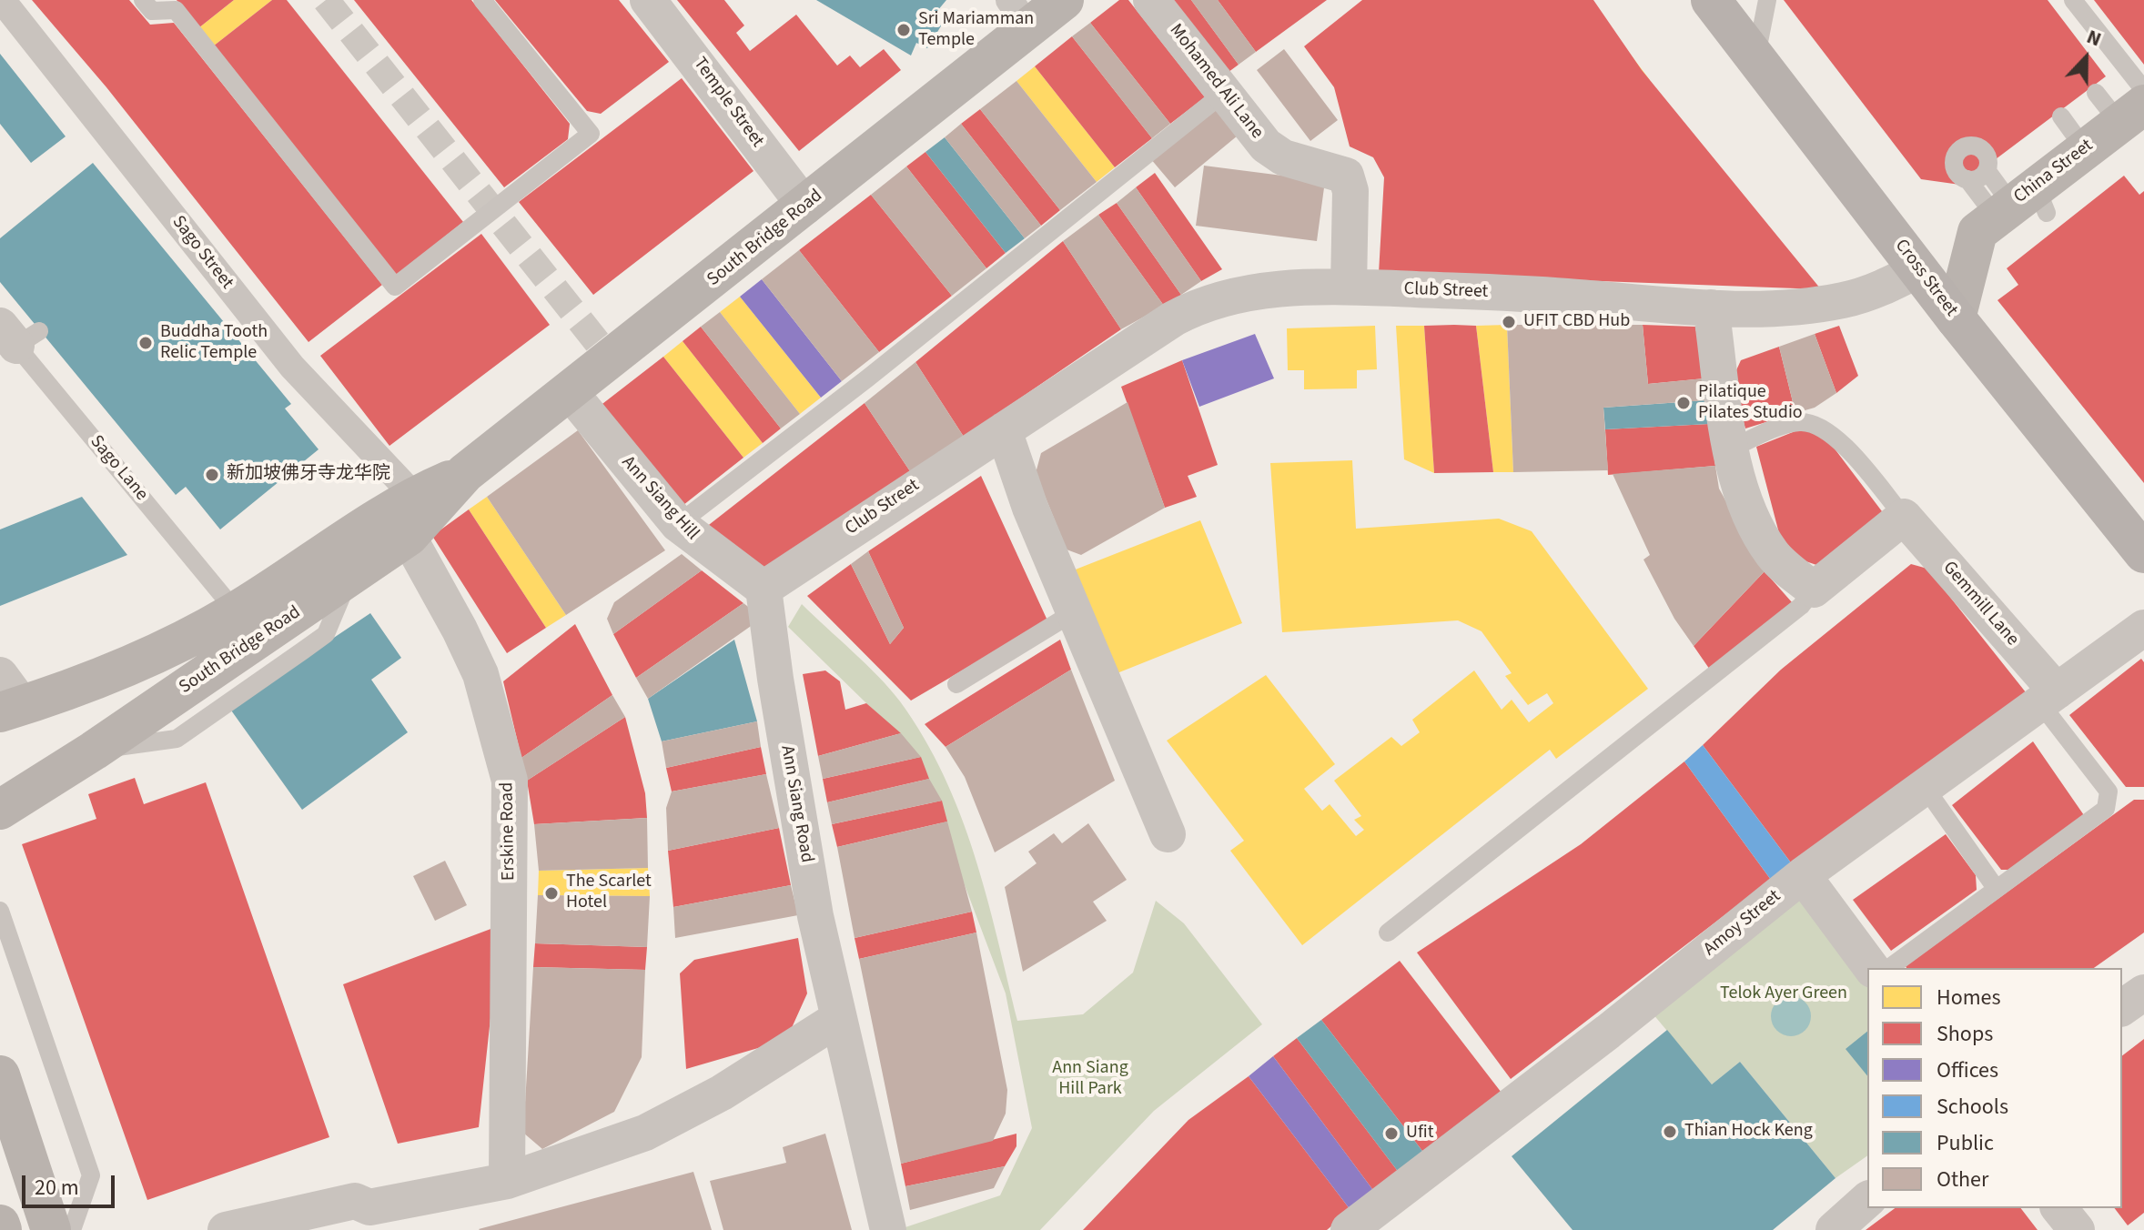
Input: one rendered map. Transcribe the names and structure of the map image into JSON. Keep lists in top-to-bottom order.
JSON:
{
  "streets": {
    "main road": ["China Street", "South Bridge Road", "Cross Street"],
    "street": [
      "Mohamed Ali Lane",
      "Temple Street",
      "Sago Street",
      "Club Street",
      "Ann Siang Hill",
      "Gemmill Lane",
      "Ann Siang Road",
      "Erskine Road",
      "Amoy Street"
    ],
    "lane": ["Sago Lane"]
  },
  "crossings": [
    ["Mohamed Ali Lane", "Club Street"],
    ["Temple Street", "South Bridge Road"],
    ["South Bridge Road", "Sago Street"],
    ["South Bridge Road", "Sago Lane"],
    ["South Bridge Road", "Ann Siang Hill"],
    ["South Bridge Road", "Erskine Road"],
    ["Sago Street", "Erskine Road"],
    ["Cross Street", "Club Street"],
    ["Club Street", "Ann Siang Hill"],
    ["Club Street", "Ann Siang Road"],
    ["Ann Siang Hill", "Ann Siang Road"],
    ["Gemmill Lane", "Amoy Street"]
  ],
  "parks": ["Telok Ayer Green", "Ann Siang Hill Park"],
  "places": [
    "Sri Mariamman Temple",
    "UFIT CBD Hub",
    "Buddha Tooth Relic Temple",
    "Pilatique Pilates Studio",
    "新加坡佛牙寺龙华院",
    "The Scarlet Hotel",
    "Thian Hock Keng",
    "Ufit"
  ],
  "legend": [
    "Homes",
    "Shops",
    "Offices",
    "Schools",
    "Public",
    "Other"
  ],
  "scale_bar": "20 m",
  "north": "top"
}
